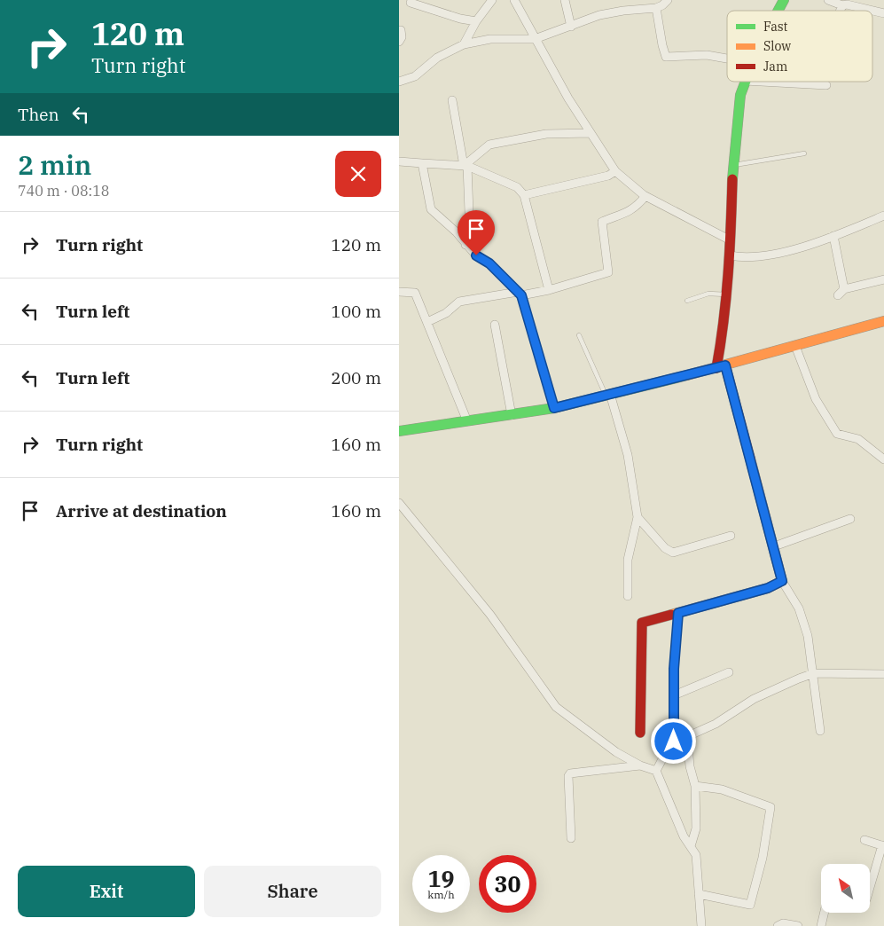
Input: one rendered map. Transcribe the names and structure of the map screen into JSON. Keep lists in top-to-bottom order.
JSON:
{
  "legend": ["Fast", "Slow", "Jam"],
  "north": "top left",
  "page": {
    "turn": ["120 m", "Turn right"],
    "then": "Then",
    "heading": ["2 min", "740 m · 08:18"],
    "list": [
      {
        "name": "Turn right",
        "value": "120 m"
      },
      {
        "name": "Turn left",
        "value": "100 m"
      },
      {
        "name": "Turn left",
        "value": "200 m"
      },
      {
        "name": "Turn right",
        "value": "160 m"
      },
      {
        "name": "Arrive at destination",
        "value": "160 m"
      }
    ],
    "speed": "19 km/h",
    "limit": "30",
    "buttons": ["Exit", "Share"]
  }
}
